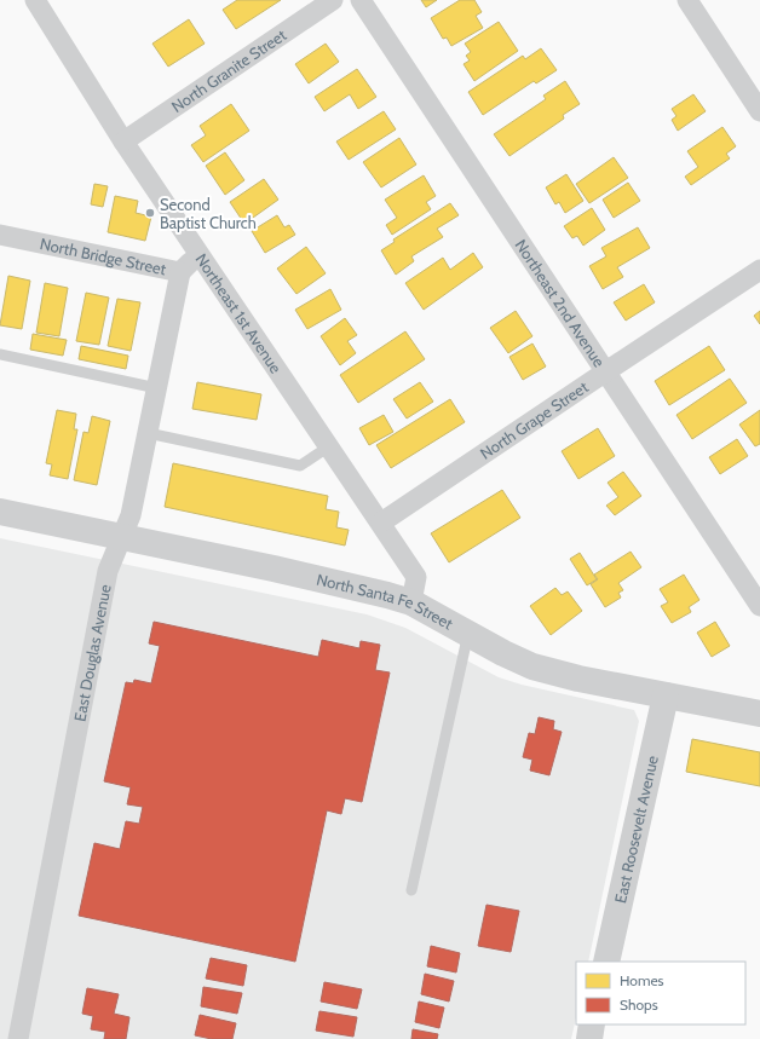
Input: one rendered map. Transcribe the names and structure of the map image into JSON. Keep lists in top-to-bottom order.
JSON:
{
  "streets": {
    "street": [
      "North Granite Street",
      "North Bridge Street",
      "Northeast 2nd Avenue",
      "Northeast 1st Avenue",
      "North Grape Street",
      "North Santa Fe Street",
      "East Douglas Avenue",
      "East Roosevelt Avenue"
    ]
  },
  "crossings": [
    ["North Granite Street", "Northeast 1st Avenue"],
    ["North Bridge Street", "Northeast 1st Avenue"],
    ["North Bridge Street", "East Douglas Avenue"],
    ["Northeast 2nd Avenue", "North Grape Street"],
    ["Northeast 1st Avenue", "North Grape Street"],
    ["Northeast 1st Avenue", "North Santa Fe Street"],
    ["North Santa Fe Street", "East Douglas Avenue"],
    ["North Santa Fe Street", "East Roosevelt Avenue"]
  ],
  "places": ["Second Baptist Church"],
  "legend": ["Homes", "Shops"]
}
